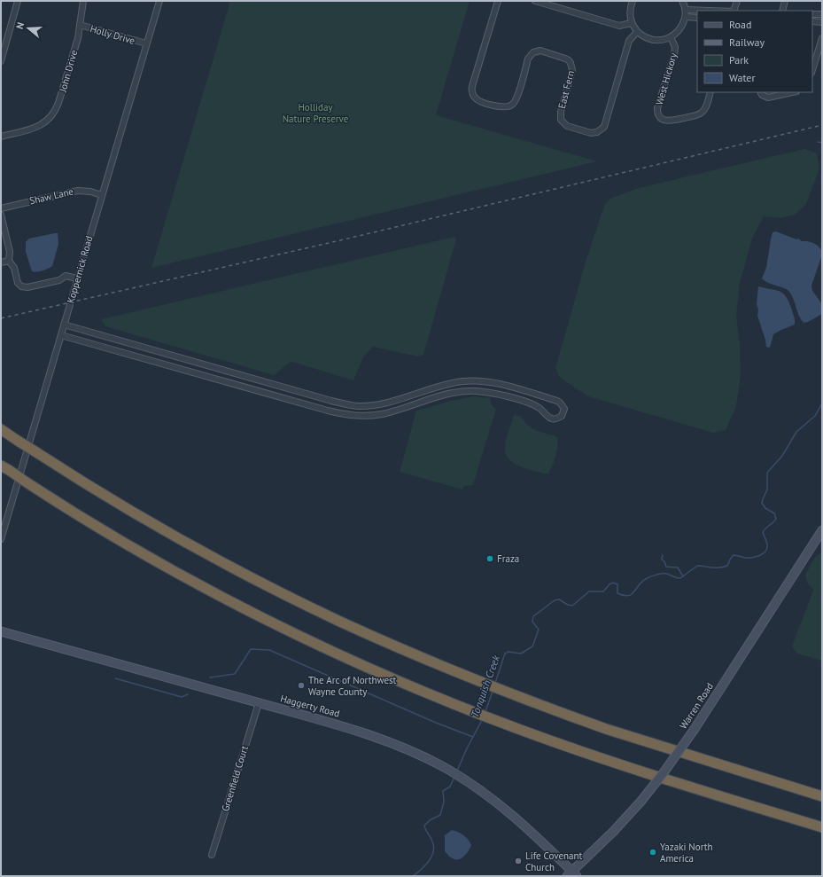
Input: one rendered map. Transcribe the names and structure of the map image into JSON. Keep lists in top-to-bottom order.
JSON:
{
  "streets": {
    "main road": ["Haggerty Road", "Warren Road"],
    "street": [
      "Holly Drive",
      "John Drive",
      "West Hickory",
      "East Fern",
      "Shaw Lane",
      "Koppernick Road",
      "Greenfield Court"
    ]
  },
  "crossings": [
    ["Holly Drive", "John Drive"],
    ["Holly Drive", "Koppernick Road"],
    ["Shaw Lane", "Koppernick Road"],
    ["Haggerty Road", "Warren Road"],
    ["Haggerty Road", "Greenfield Court"]
  ],
  "water": ["Tonquish Creek"],
  "parks": ["Holliday Nature Preserve"],
  "places": [
    "Fraza",
    "The Arc of Northwest Wayne County",
    "Yazaki North America",
    "Life Covenant Church"
  ],
  "legend": [
    "Road",
    "Railway",
    "Park",
    "Water"
  ],
  "north": "left"
}
